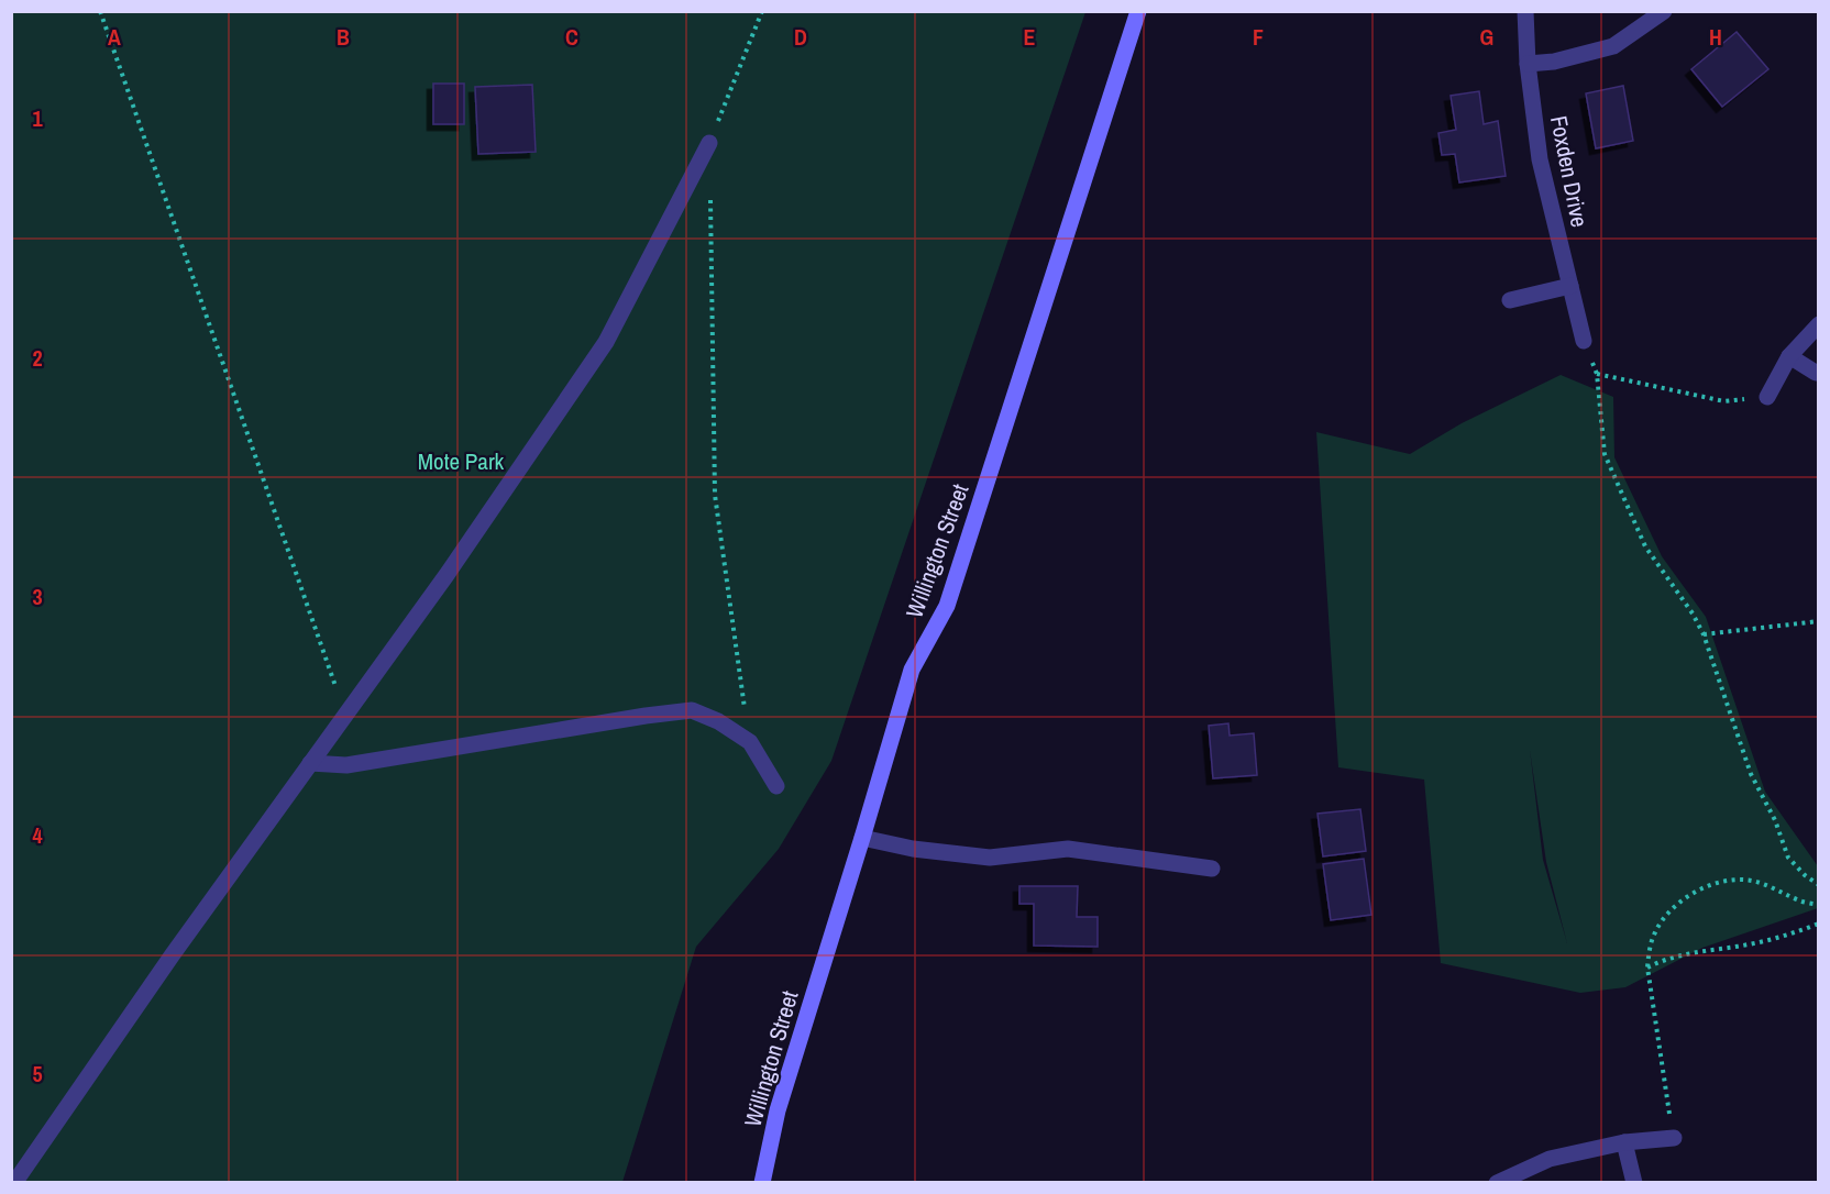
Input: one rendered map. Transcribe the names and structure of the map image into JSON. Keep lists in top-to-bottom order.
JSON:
{
  "streets": {
    "street": ["Foxden Drive", "Willington Street"]
  },
  "parks": ["Mote Park"],
  "grid": {
    "columns": [
      "A",
      "B",
      "C",
      "D",
      "E",
      "F",
      "G",
      "H"
    ],
    "rows": [
      "1",
      "2",
      "3",
      "4",
      "5"
    ]
  }
}
